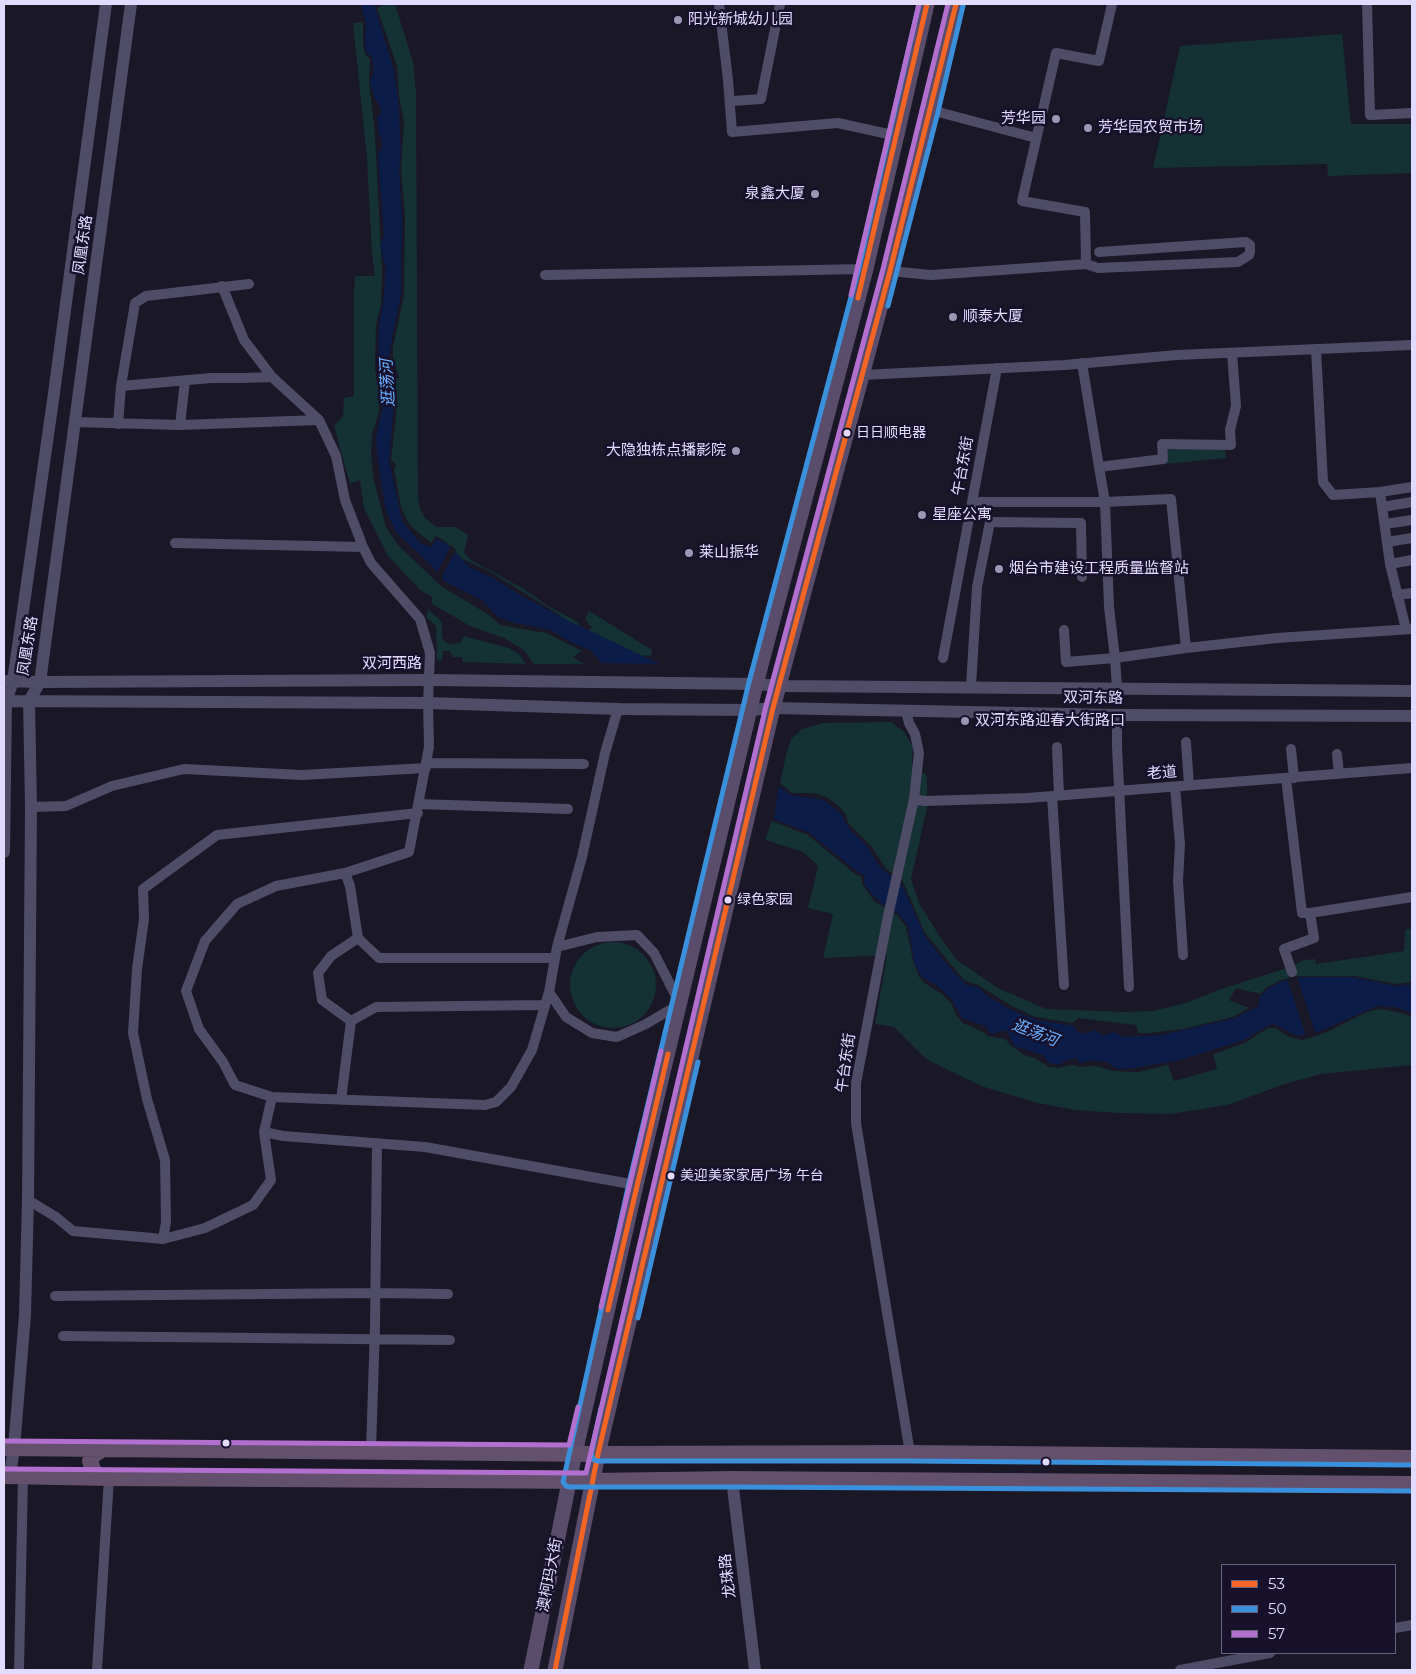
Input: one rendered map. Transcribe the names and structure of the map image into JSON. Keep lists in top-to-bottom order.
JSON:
{
  "streets": {
    "main road": ["澳柯玛大街"],
    "street": [
      "凤凰东路",
      "午台东街",
      "双河西路",
      "双河东路",
      "老道",
      "龙珠路"
    ]
  },
  "crossings": [
    ["凤凰东路", "双河西路"],
    ["午台东街", "双河东路"],
    ["午台东街", "老道"],
    ["双河西路", "双河东路"],
    ["双河西路", "澳柯玛大街"],
    ["双河东路", "澳柯玛大街"]
  ],
  "water": ["逛荡河"],
  "places": [
    "阳光新城幼儿园",
    "芳华园",
    "芳华园农贸市场",
    "泉鑫大厦",
    "顺泰大厦",
    "日日顺电器",
    "大隐独栋点播影院",
    "星座公寓",
    "莱山振华",
    "烟台市建设工程质量监督站",
    "双河东路迎春大街路口",
    "绿色家园",
    "美迎美家家居广场 午台"
  ],
  "lines": ["transit line 53", "transit line 50", "transit line 57"],
  "legend": ["53", "50", "57"]
}
